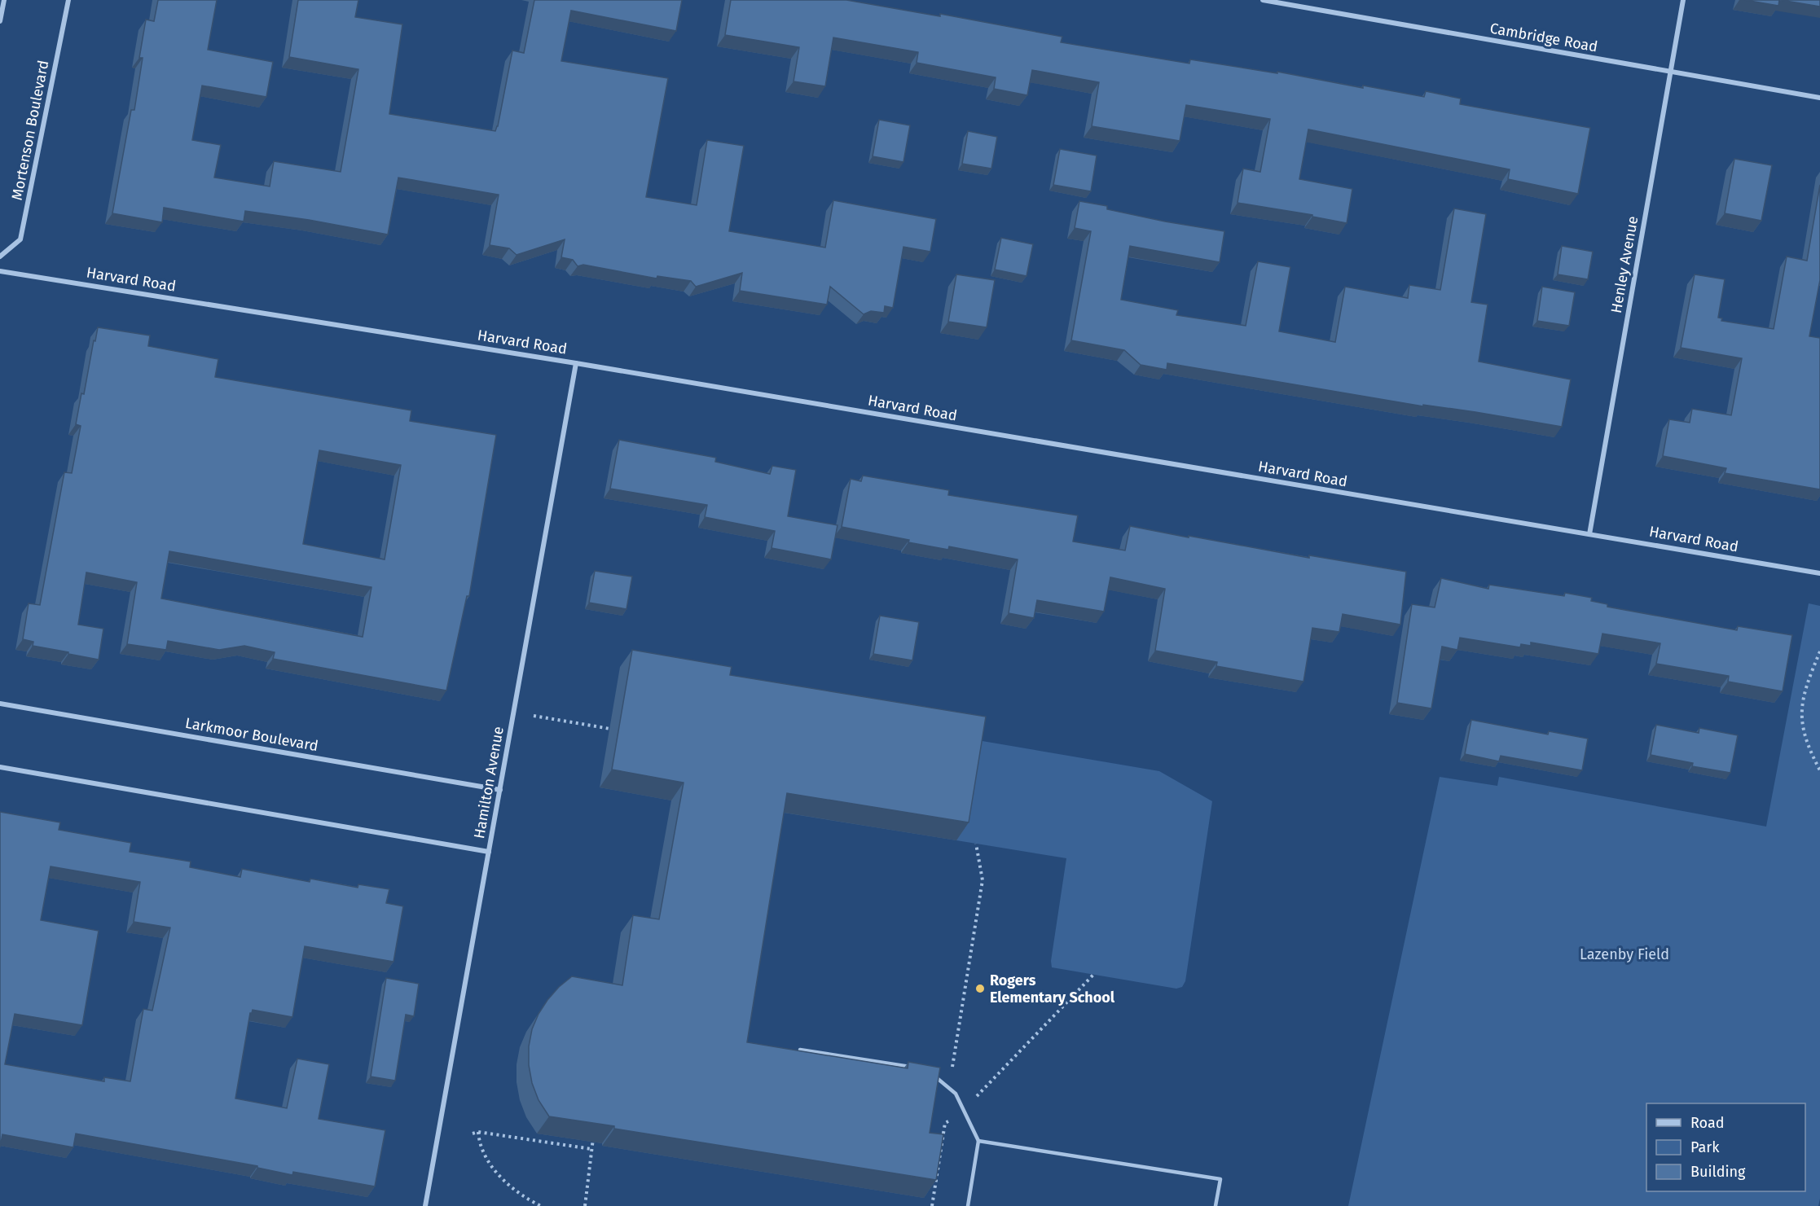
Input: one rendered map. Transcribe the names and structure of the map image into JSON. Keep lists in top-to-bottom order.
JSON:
{
  "streets": {
    "street": [
      "Cambridge Road",
      "Mortenson Boulevard",
      "Henley Avenue",
      "Harvard Road",
      "Larkmoor Boulevard",
      "Hamilton Avenue"
    ]
  },
  "crossings": [
    ["Cambridge Road", "Henley Avenue"],
    ["Henley Avenue", "Harvard Road"],
    ["Harvard Road", "Hamilton Avenue"],
    ["Larkmoor Boulevard", "Hamilton Avenue"]
  ],
  "parks": ["Lazenby Field"],
  "places": ["Rogers Elementary School"],
  "legend": ["Road", "Park", "Building"]
}
